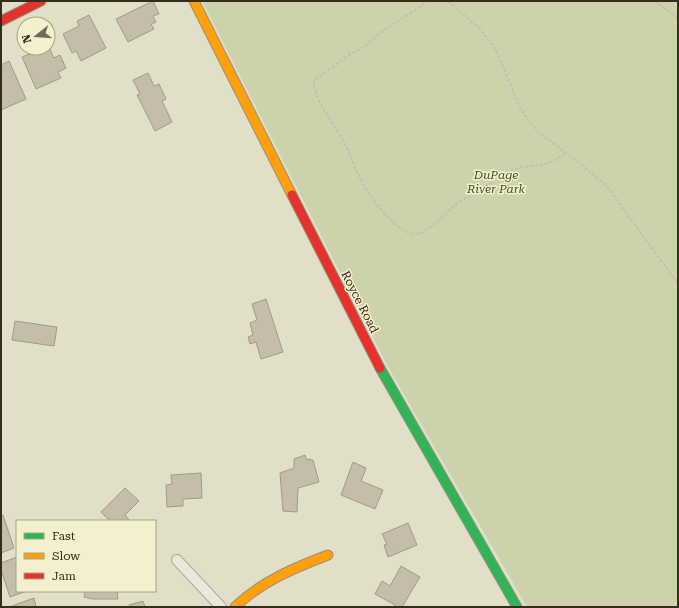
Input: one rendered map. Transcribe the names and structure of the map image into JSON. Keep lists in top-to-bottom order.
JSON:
{
  "streets": {
    "street": ["Royce Road"]
  },
  "parks": ["DuPage River Park"],
  "legend": ["Fast", "Slow", "Jam"],
  "north": "left"
}
